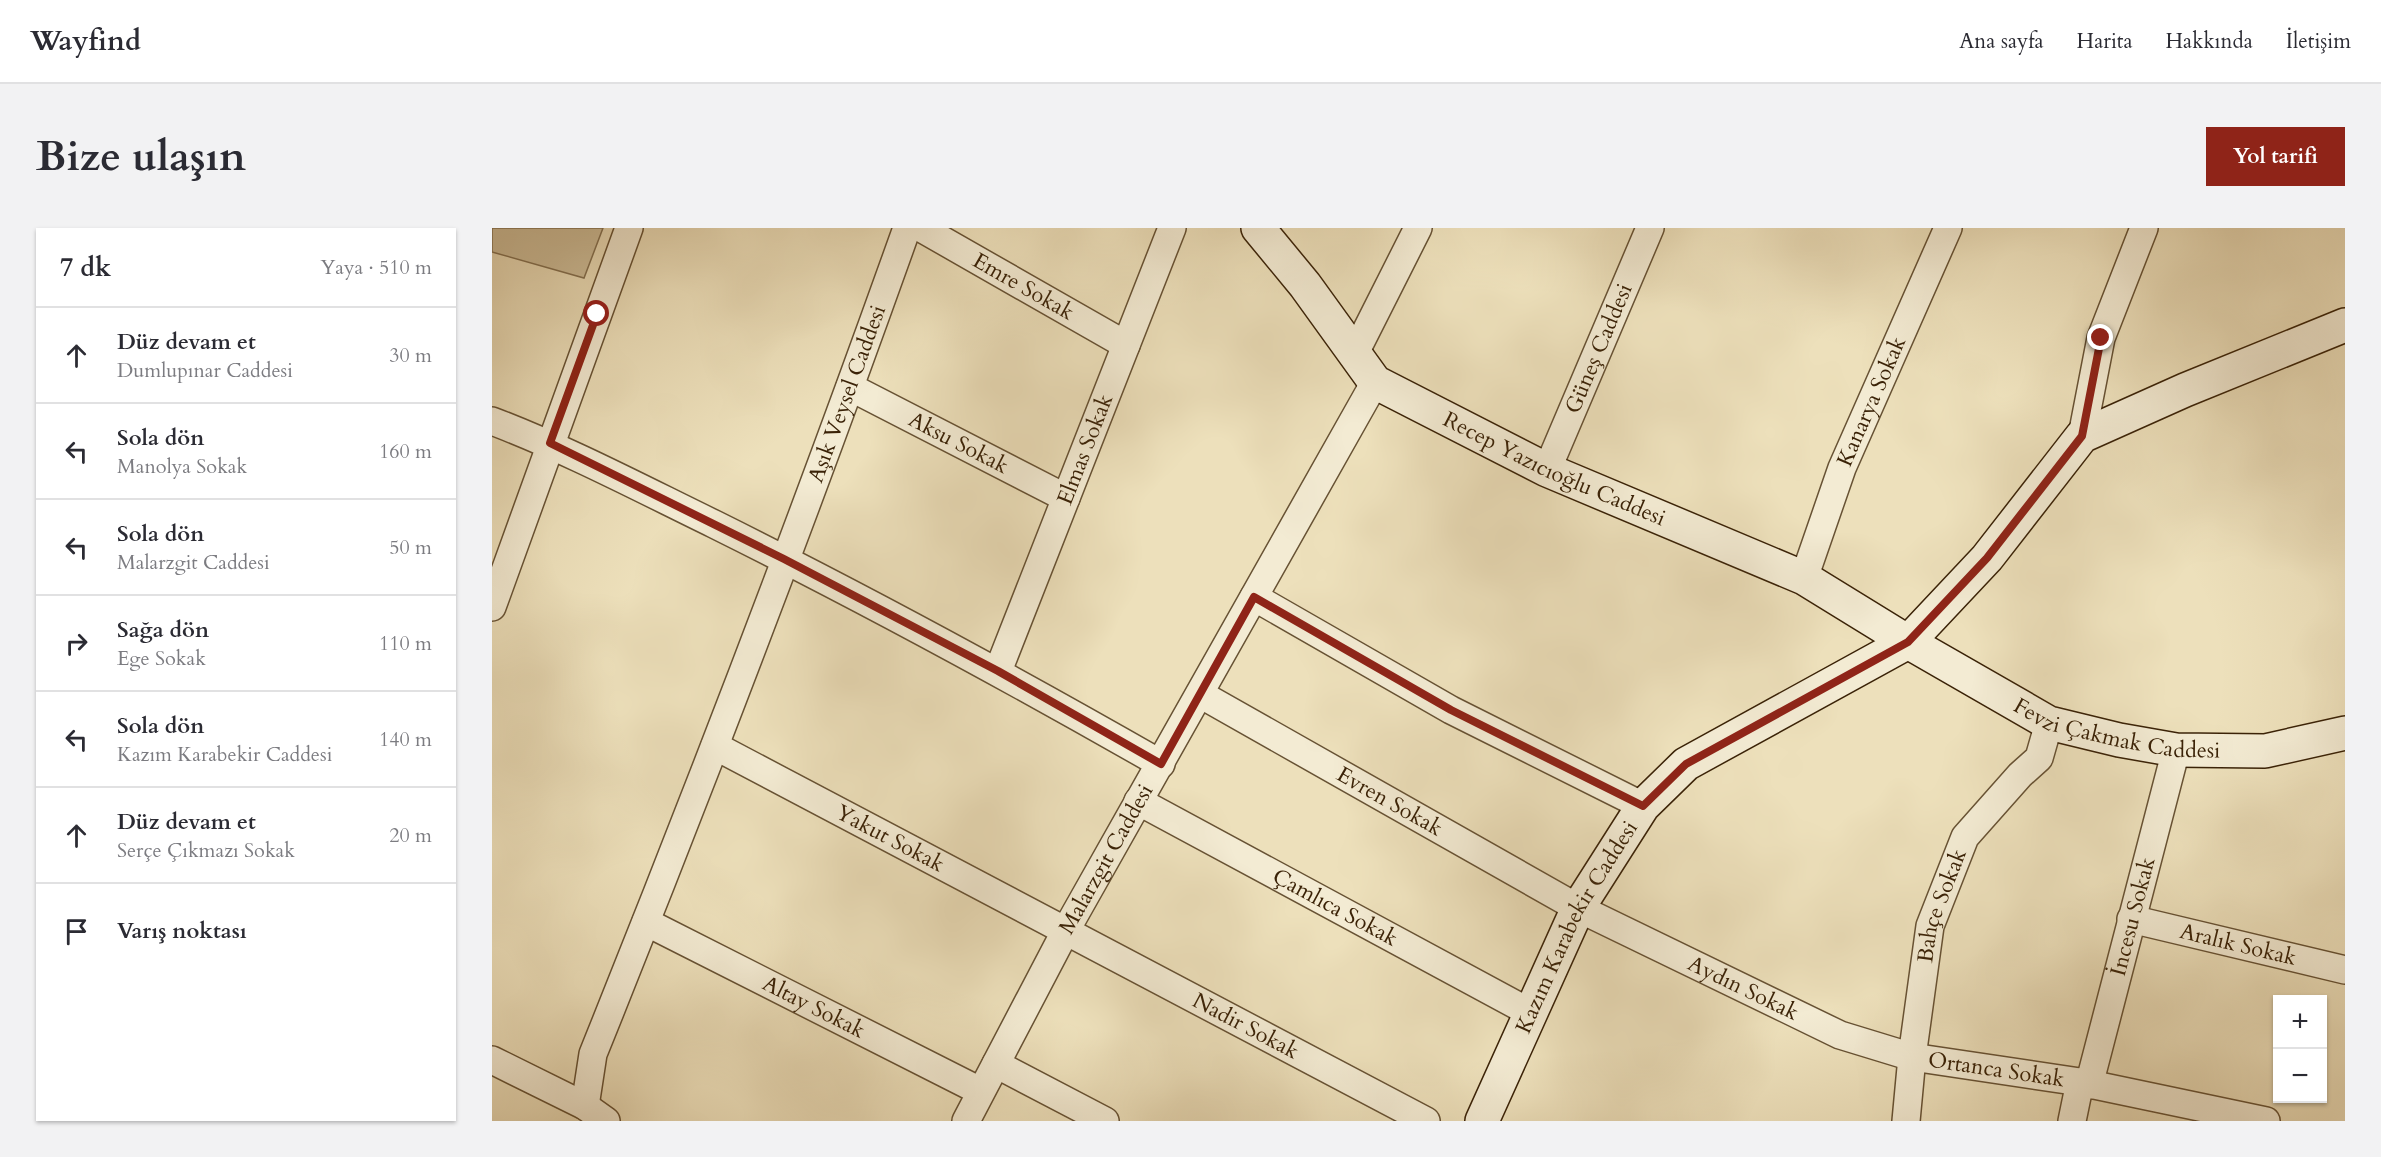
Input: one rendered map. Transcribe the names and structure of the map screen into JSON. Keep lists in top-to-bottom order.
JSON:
{
  "streets": {
    "street": [
      "Emre Sokak",
      "Güneş Caddesi",
      "Aşık Veysel Caddesi",
      "Kanarya Sokak",
      "Aksu Sokak",
      "Elmas Sokak",
      "Recep Yazıcıoğlu Caddesi",
      "Fevzi Çakmak Caddesi",
      "Evren Sokak",
      "Yakut Sokak",
      "Malarzgit Caddesi",
      "Çamlıca Sokak",
      "Bahçe Sokak",
      "İncesu Sokak",
      "Kazım Karabekir Caddesi",
      "Aralık Sokak",
      "Aydın Sokak",
      "Altay Sokak",
      "Nadir Sokak",
      "Ortanca Sokak"
    ]
  },
  "crossings": [
    ["Emre Sokak", "Elmas Sokak"],
    ["Güneş Caddesi", "Recep Yazıcıoğlu Caddesi"],
    ["Aşık Veysel Caddesi", "Aksu Sokak"],
    ["Aşık Veysel Caddesi", "Yakut Sokak"],
    ["Aşık Veysel Caddesi", "Altay Sokak"],
    ["Kanarya Sokak", "Recep Yazıcıoğlu Caddesi"],
    ["Aksu Sokak", "Elmas Sokak"],
    ["Recep Yazıcıoğlu Caddesi", "Fevzi Çakmak Caddesi"],
    ["Recep Yazıcıoğlu Caddesi", "Malarzgit Caddesi"],
    ["Recep Yazıcıoğlu Caddesi", "Kazım Karabekir Caddesi"],
    ["Fevzi Çakmak Caddesi", "Bahçe Sokak"],
    ["Fevzi Çakmak Caddesi", "İncesu Sokak"],
    ["Fevzi Çakmak Caddesi", "Kazım Karabekir Caddesi"],
    ["Evren Sokak", "Malarzgit Caddesi"],
    ["Evren Sokak", "Kazım Karabekir Caddesi"],
    ["Evren Sokak", "Aydın Sokak"],
    ["Yakut Sokak", "Malarzgit Caddesi"],
    ["Yakut Sokak", "Nadir Sokak"],
    ["Malarzgit Caddesi", "Çamlıca Sokak"],
    ["Malarzgit Caddesi", "Altay Sokak"],
    ["Malarzgit Caddesi", "Nadir Sokak"],
    ["Çamlıca Sokak", "Kazım Karabekir Caddesi"],
    ["Bahçe Sokak", "Aydın Sokak"],
    ["Bahçe Sokak", "Ortanca Sokak"],
    ["İncesu Sokak", "Aralık Sokak"],
    ["İncesu Sokak", "Ortanca Sokak"],
    ["Kazım Karabekir Caddesi", "Aydın Sokak"],
    ["Aydın Sokak", "Ortanca Sokak"]
  ],
  "page": {
    "header": "Wayfind",
    "nav": [
      "Ana sayfa",
      "Harita",
      "Hakkında",
      "İletişim"
    ],
    "buttons": "Yol tarifi",
    "title": "Bize ulaşın",
    "heading": ["7 dk", "Yaya · 510 m"],
    "list": [
      ["Düz devam et", "Dumlupınar Caddesi", "30 m"],
      ["Sola dön", "Manolya Sokak", "160 m"],
      ["Sola dön", "Malarzgit Caddesi", "50 m"],
      ["Sağa dön", "Ege Sokak", "110 m"],
      ["Sola dön", "Kazım Karabekir Caddesi", "140 m"],
      ["Düz devam et", "Serçe Çıkmazı Sokak", "20 m"],
      "Varış noktası"
    ],
    "map_buttons": ["+", "−"]
  }
}
